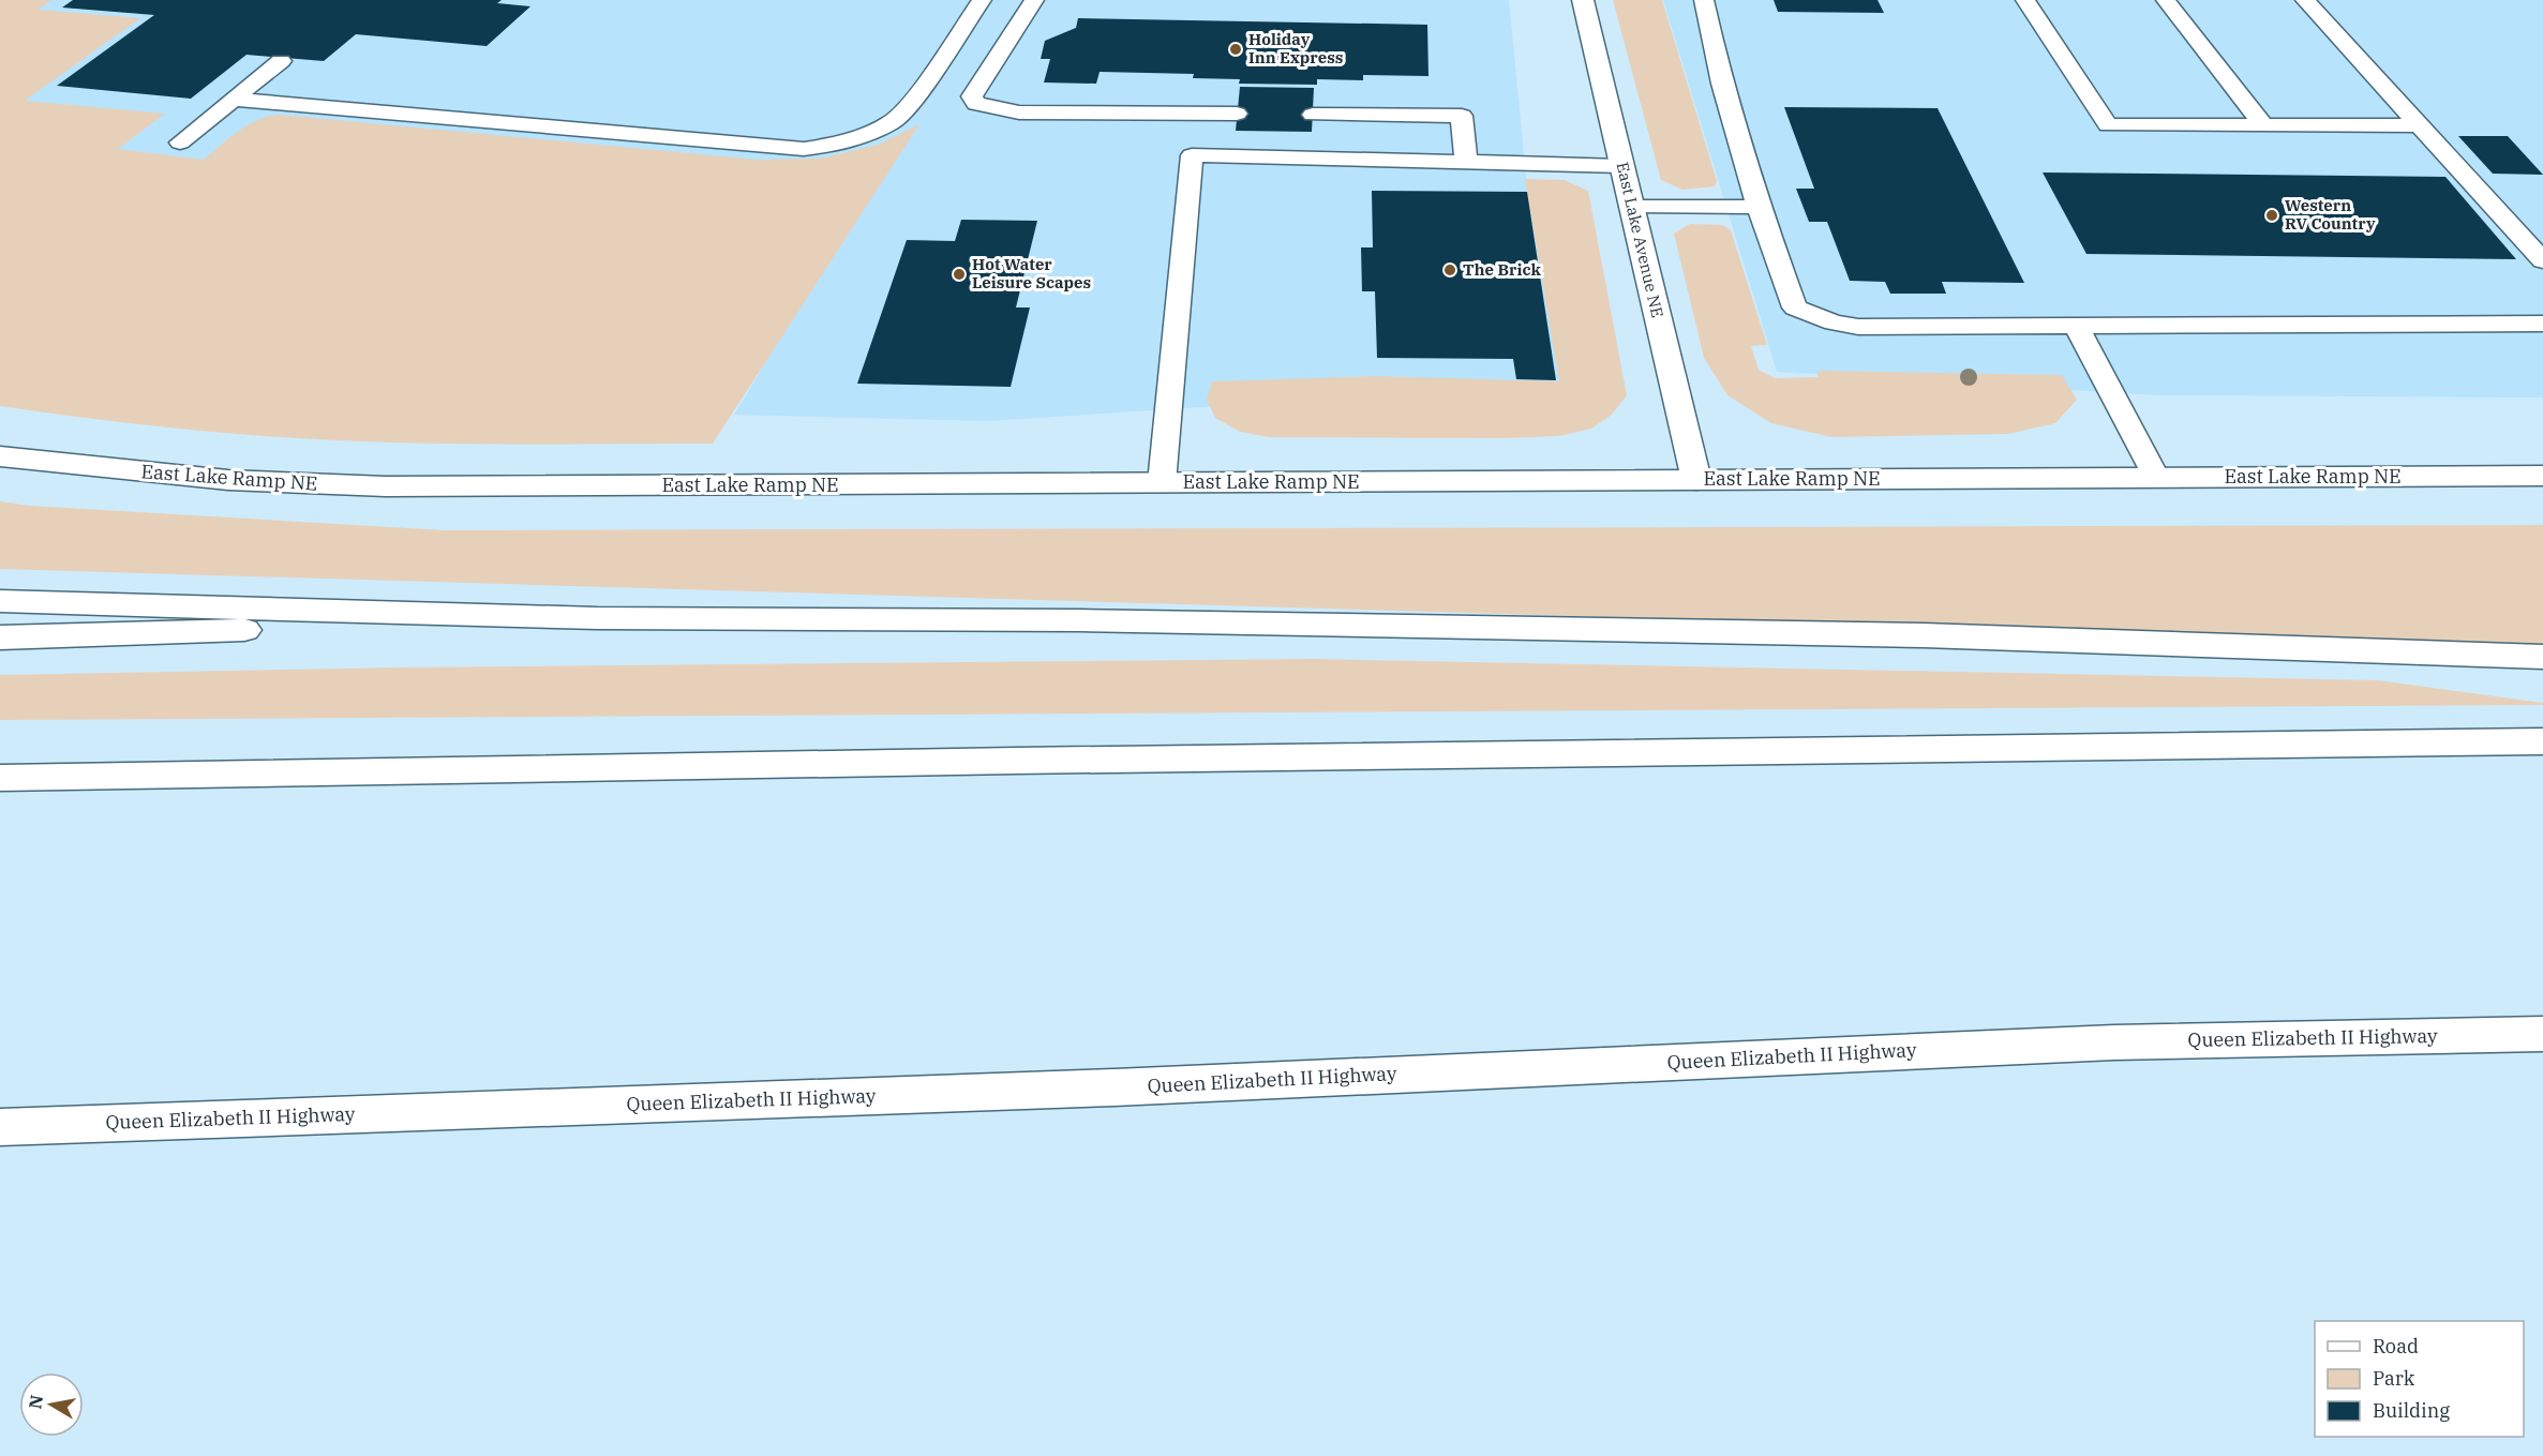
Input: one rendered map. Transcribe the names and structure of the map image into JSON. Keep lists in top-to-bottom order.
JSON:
{
  "streets": {
    "main road": ["East Lake Avenue NE", "East Lake Ramp NE", "Queen Elizabeth II Highway"]
  },
  "crossings": [
    ["East Lake Avenue NE", "East Lake Ramp NE"]
  ],
  "places": [
    "Holiday Inn Express",
    "Western RV Country",
    "The Brick",
    "Hot Water Leisure Scapes"
  ],
  "legend": ["Road", "Park", "Building"],
  "north": "left"
}
